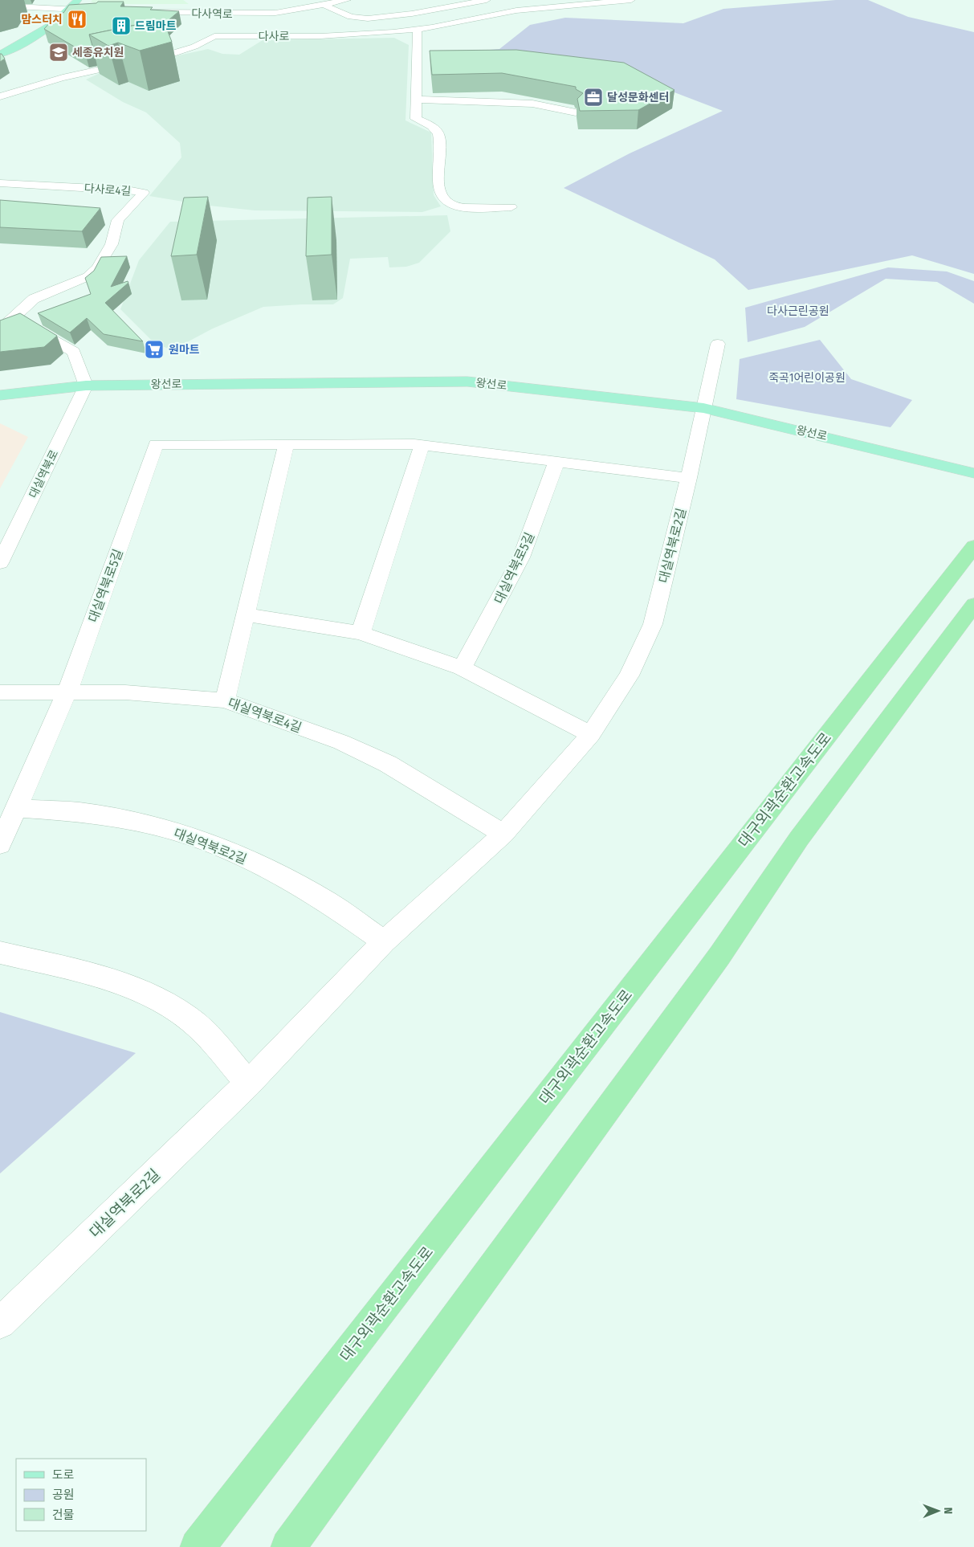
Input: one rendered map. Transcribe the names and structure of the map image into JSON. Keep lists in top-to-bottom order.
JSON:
{
  "streets": {
    "highway": ["대구외곽순환고속도로"],
    "main road": ["왕선로"],
    "street": [
      "다사역로",
      "다사로",
      "다사로4길",
      "대실역북로",
      "대실역북로2길",
      "대실역북로5길",
      "대실역북로4길"
    ]
  },
  "crossings": [
    ["왕선로", "대실역북로"],
    ["왕선로", "대실역북로2길"],
    ["대실역북로2길", "대실역북로5길"],
    ["대실역북로2길", "대실역북로4길"],
    ["대실역북로5길", "대실역북로4길"]
  ],
  "parks": ["다사근린공원", "죽곡1어린이공원"],
  "places": {
    "restaurant": ["맘스터치"],
    "building": ["드림마트"],
    "school or university": ["세종유치원"],
    "office": ["달성문화센터"],
    "supermarket": ["원마트"]
  },
  "legend": ["도로", "공원", "건물"],
  "north": "right"
}
